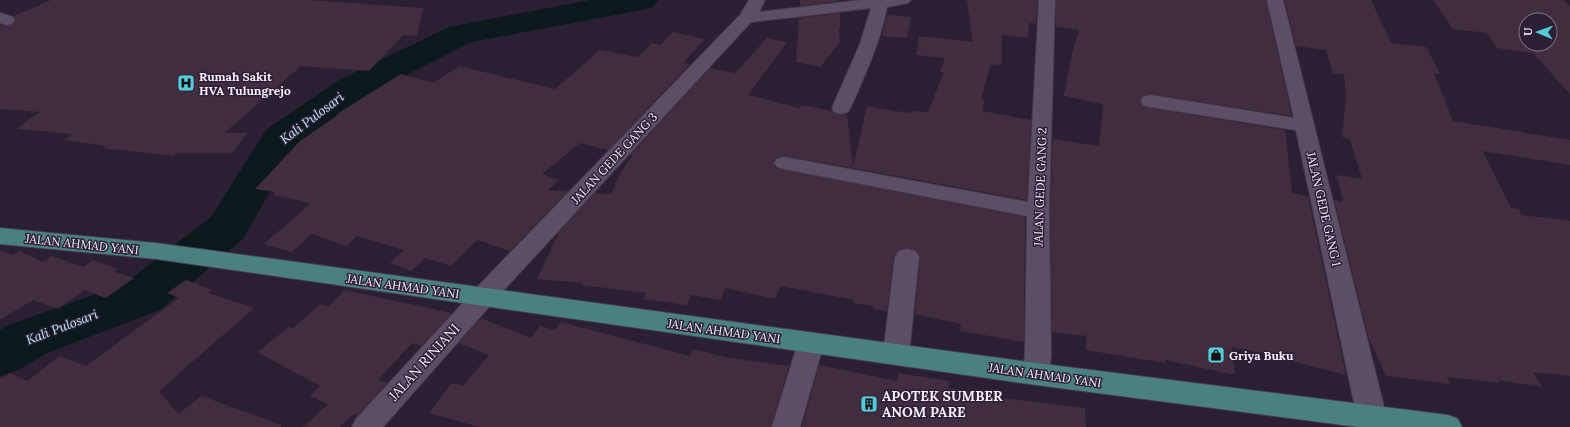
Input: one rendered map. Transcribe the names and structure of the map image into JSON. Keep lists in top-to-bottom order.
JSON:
{
  "streets": {
    "main road": ["JALAN AHMAD YANI"],
    "street": [
      "JALAN GEDE GANG 3",
      "JALAN GEDE GANG 2",
      "JALAN GEDE GANG 1",
      "JALAN RINJANI"
    ]
  },
  "crossings": [
    ["JALAN GEDE GANG 3", "JALAN AHMAD YANI"],
    ["JALAN GEDE GANG 3", "JALAN RINJANI"],
    ["JALAN GEDE GANG 2", "JALAN AHMAD YANI"],
    ["JALAN GEDE GANG 1", "JALAN AHMAD YANI"],
    ["JALAN AHMAD YANI", "JALAN RINJANI"]
  ],
  "water": ["Kali Pulosari"],
  "places": {
    "hospital": ["Rumah Sakit HVA Tulungrejo"],
    "shop": ["Griya Buku"],
    "building": ["APOTEK SUMBER ANOM PARE"]
  },
  "north": "left"
}
